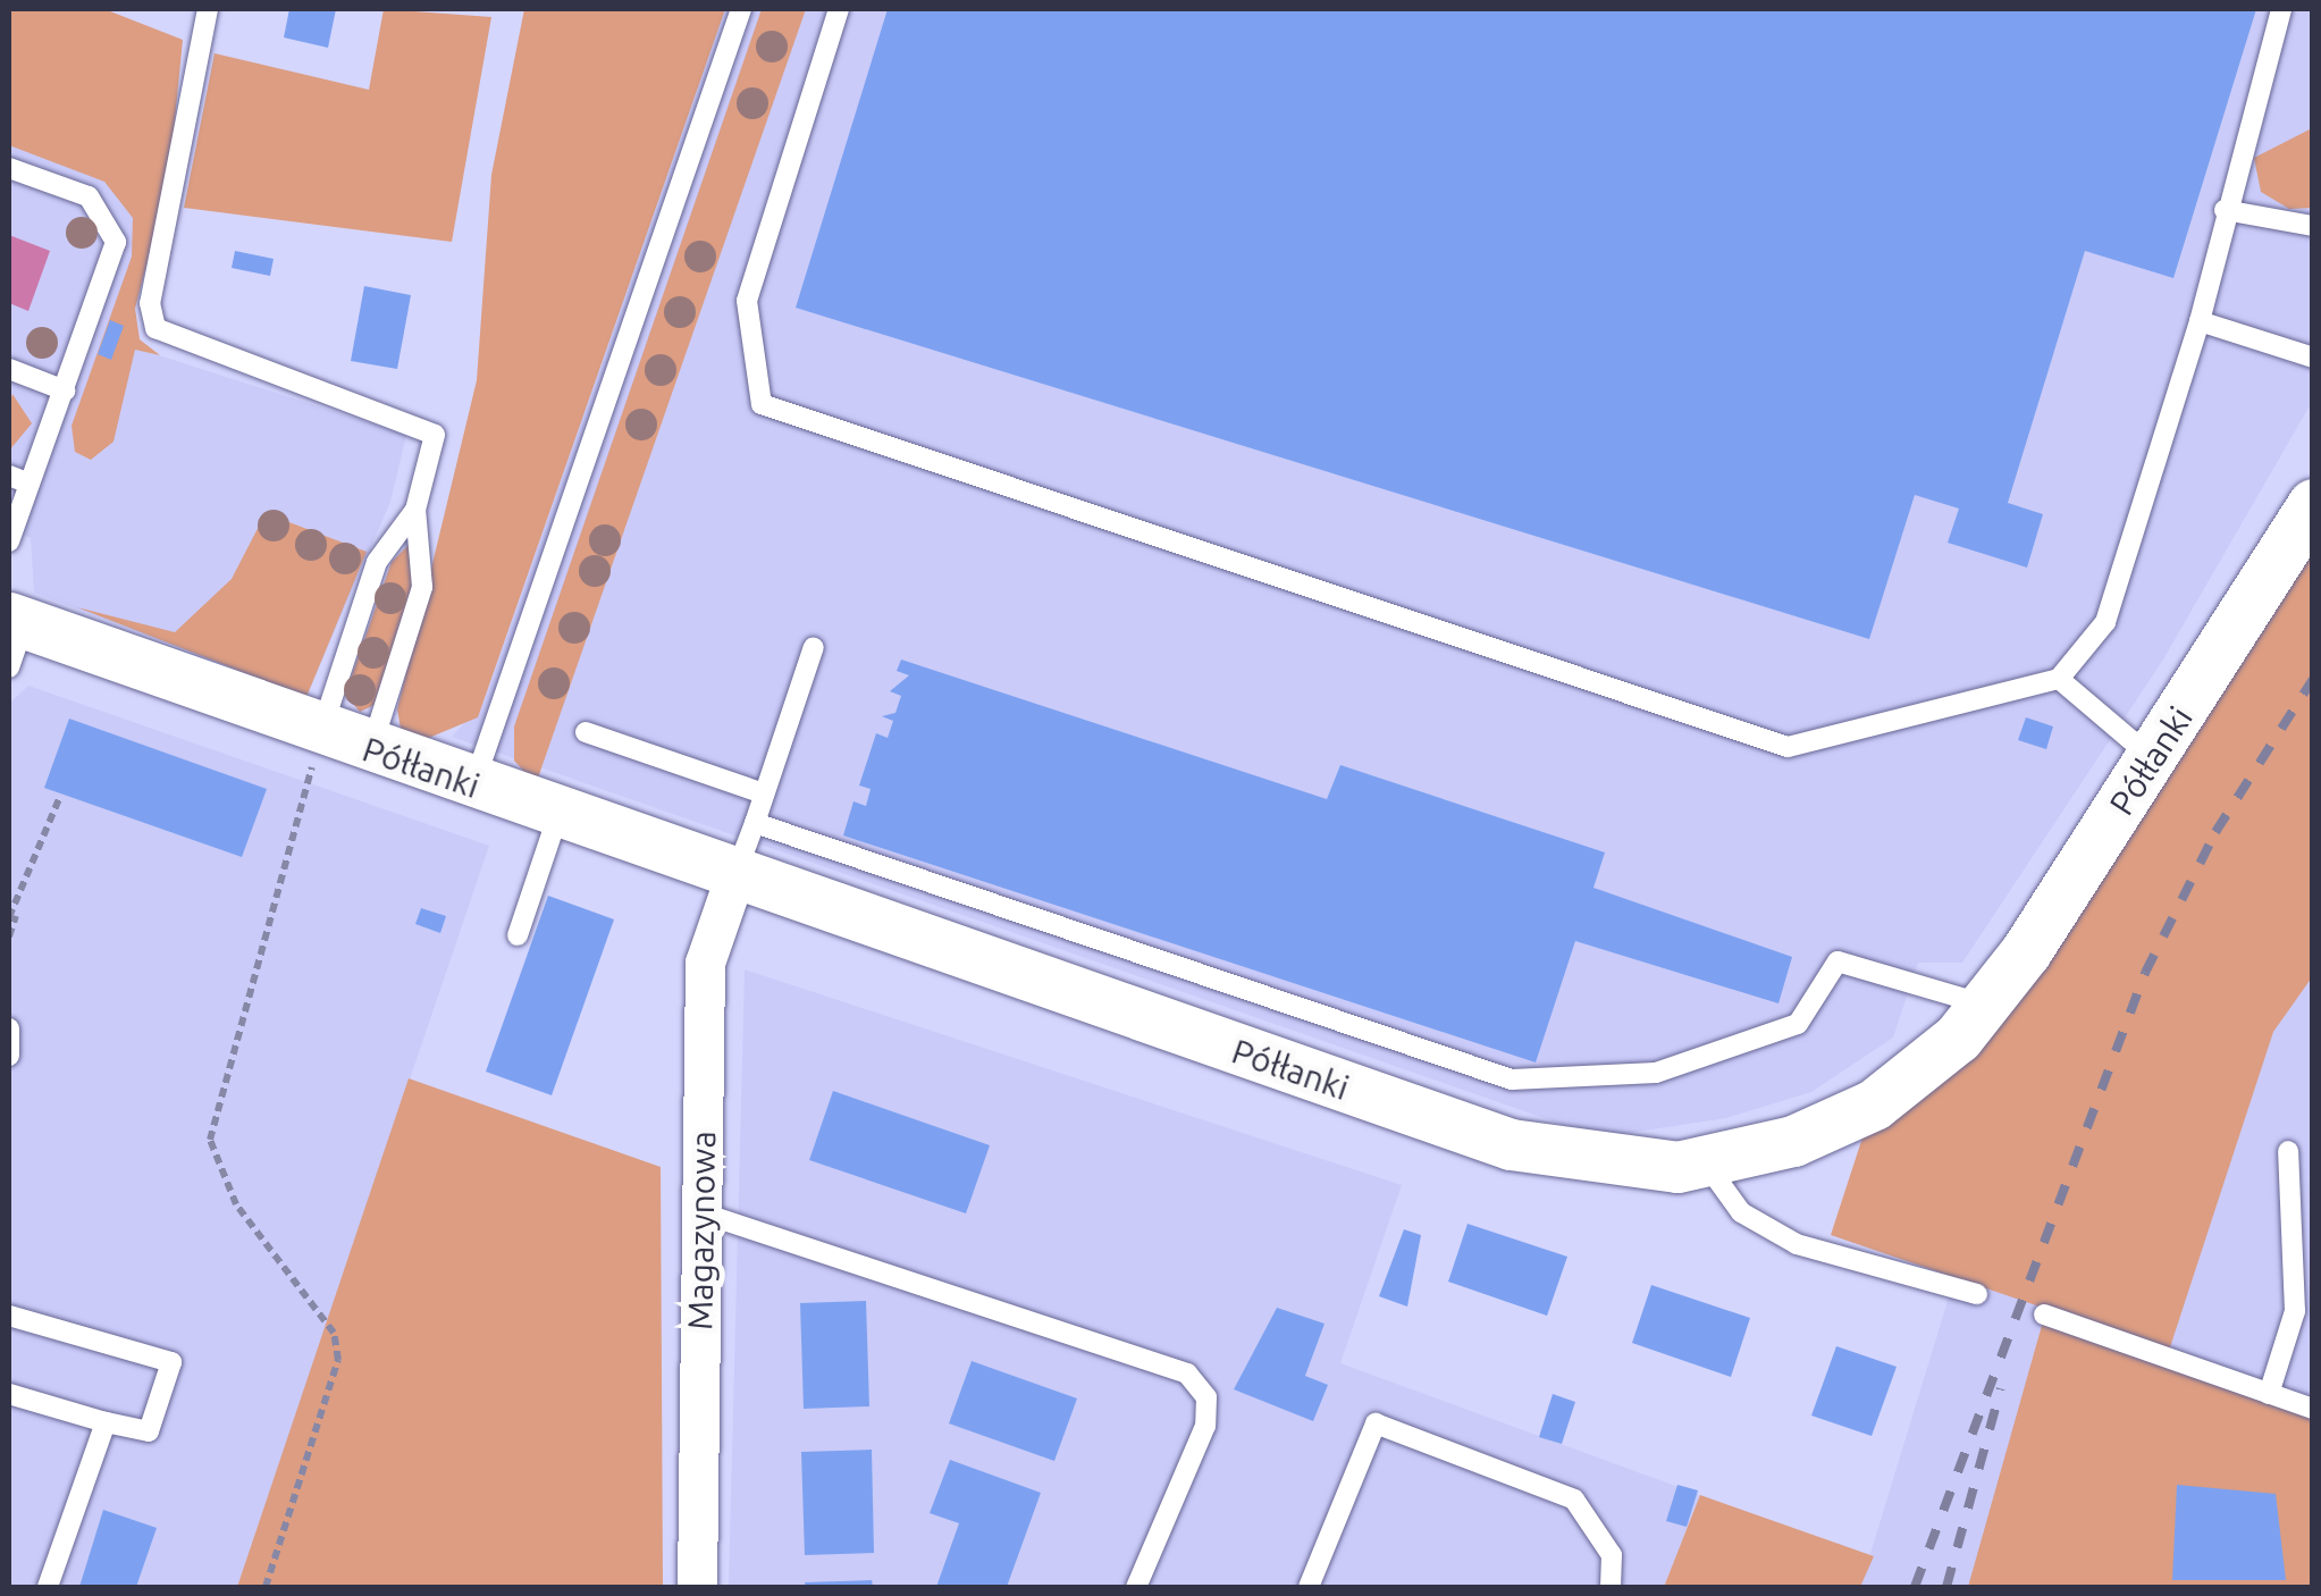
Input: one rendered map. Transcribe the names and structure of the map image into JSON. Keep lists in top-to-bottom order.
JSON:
{
  "streets": {
    "street": ["Półłanki", "Magazynowa"]
  },
  "crossings": [
    ["Półłanki", "Magazynowa"]
  ]
}
